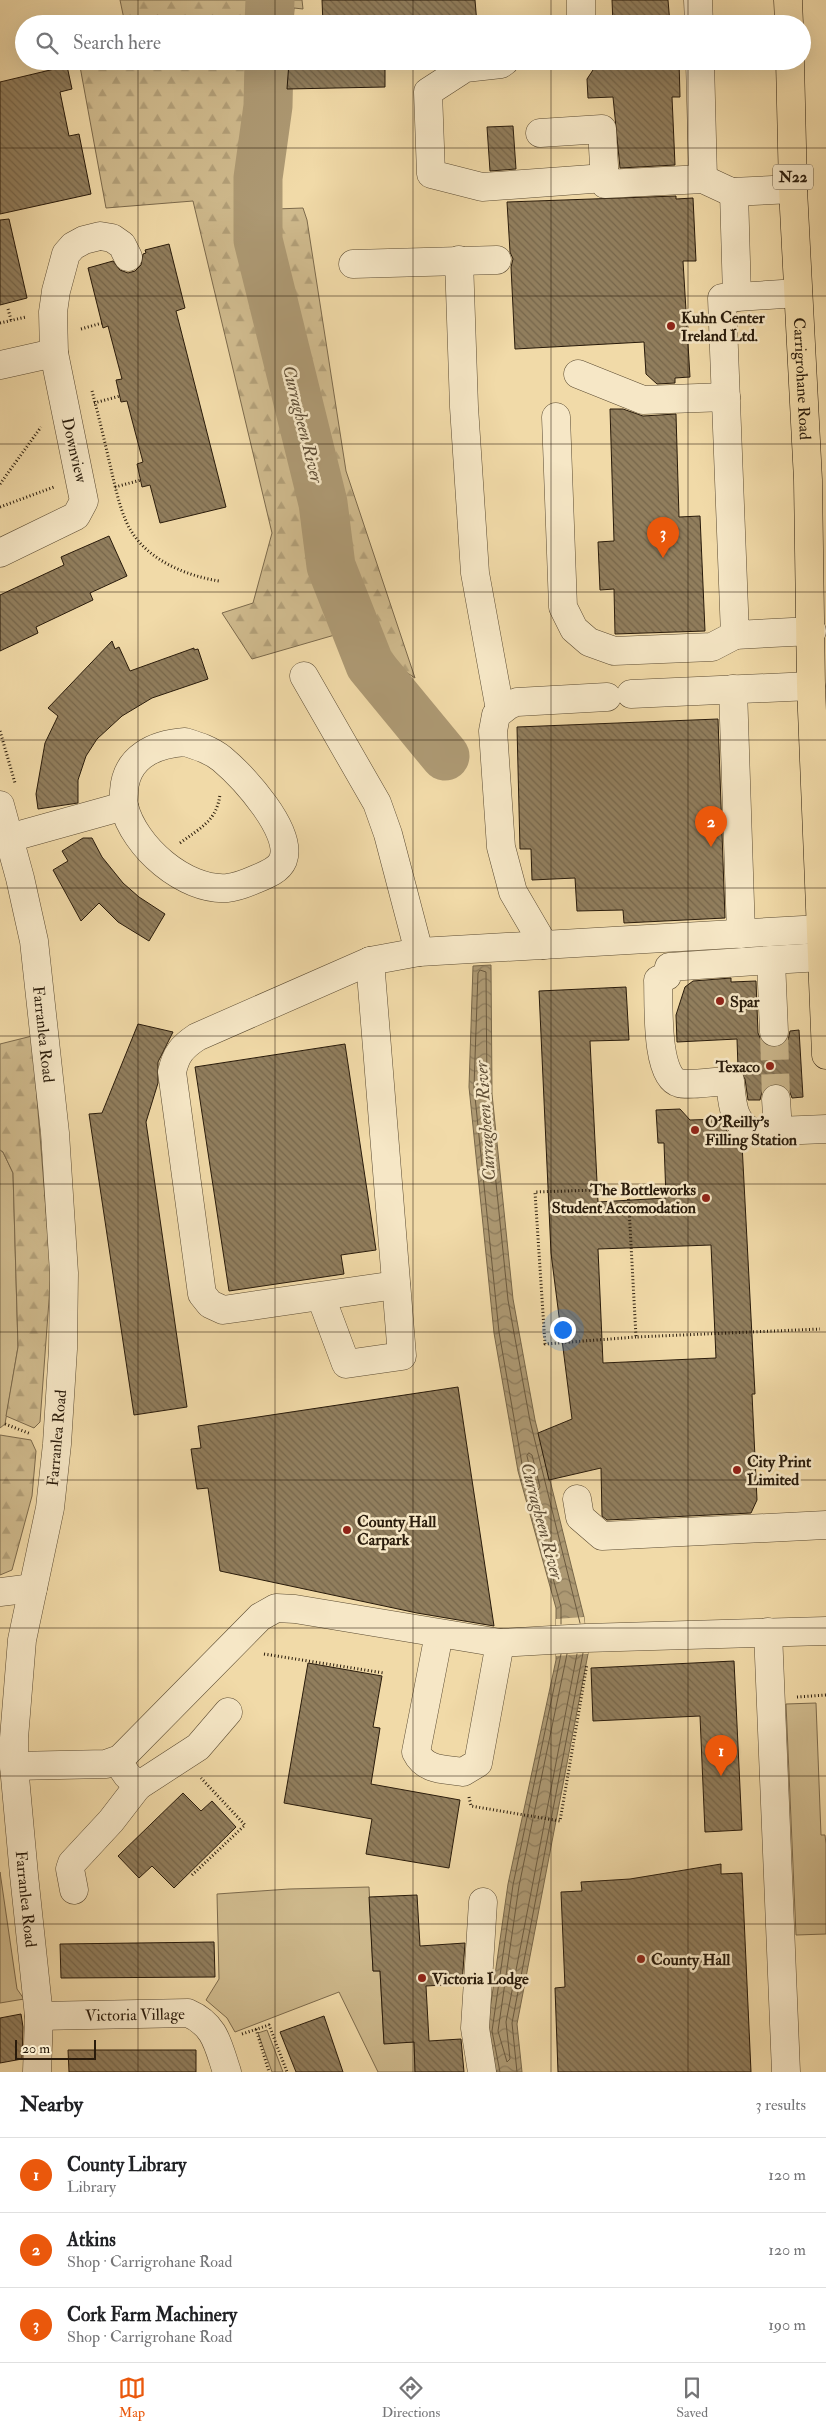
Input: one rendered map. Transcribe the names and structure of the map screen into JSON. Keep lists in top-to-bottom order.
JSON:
{
  "streets": {
    "highway": ["N22", "Carrigrohane Road"],
    "street": ["Downview", "Farranlea Road", "Victoria Village"]
  },
  "crossings": [
    ["Farranlea Road", "Victoria Village"]
  ],
  "water": ["Curragheen River"],
  "places": [
    "Kuhn Center Ireland Ltd.",
    "Spar",
    "Texaco",
    "O'Reilly's Filling Station",
    "The Bottleworks Student Accomodation",
    "City Print Limited",
    "County Hall Carpark",
    "County Hall",
    "Victoria Lodge"
  ],
  "scale_bar": "20 m",
  "page": {
    "search": "Search here",
    "pins": ["3", "2", "1"],
    "scale": "20 m",
    "heading": ["Nearby", "3 results"],
    "list": [
      {
        "mark": "1",
        "name": "County Library",
        "note": "Library",
        "value": "120 m"
      },
      {
        "mark": "2",
        "name": "Atkins",
        "note": "Shop · Carrigrohane Road",
        "value": "120 m"
      },
      {
        "mark": "3",
        "name": "Cork Farm Machinery",
        "note": "Shop · Carrigrohane Road",
        "value": "190 m"
      }
    ],
    "nav": ["Map", "Directions", "Saved"]
  }
}
